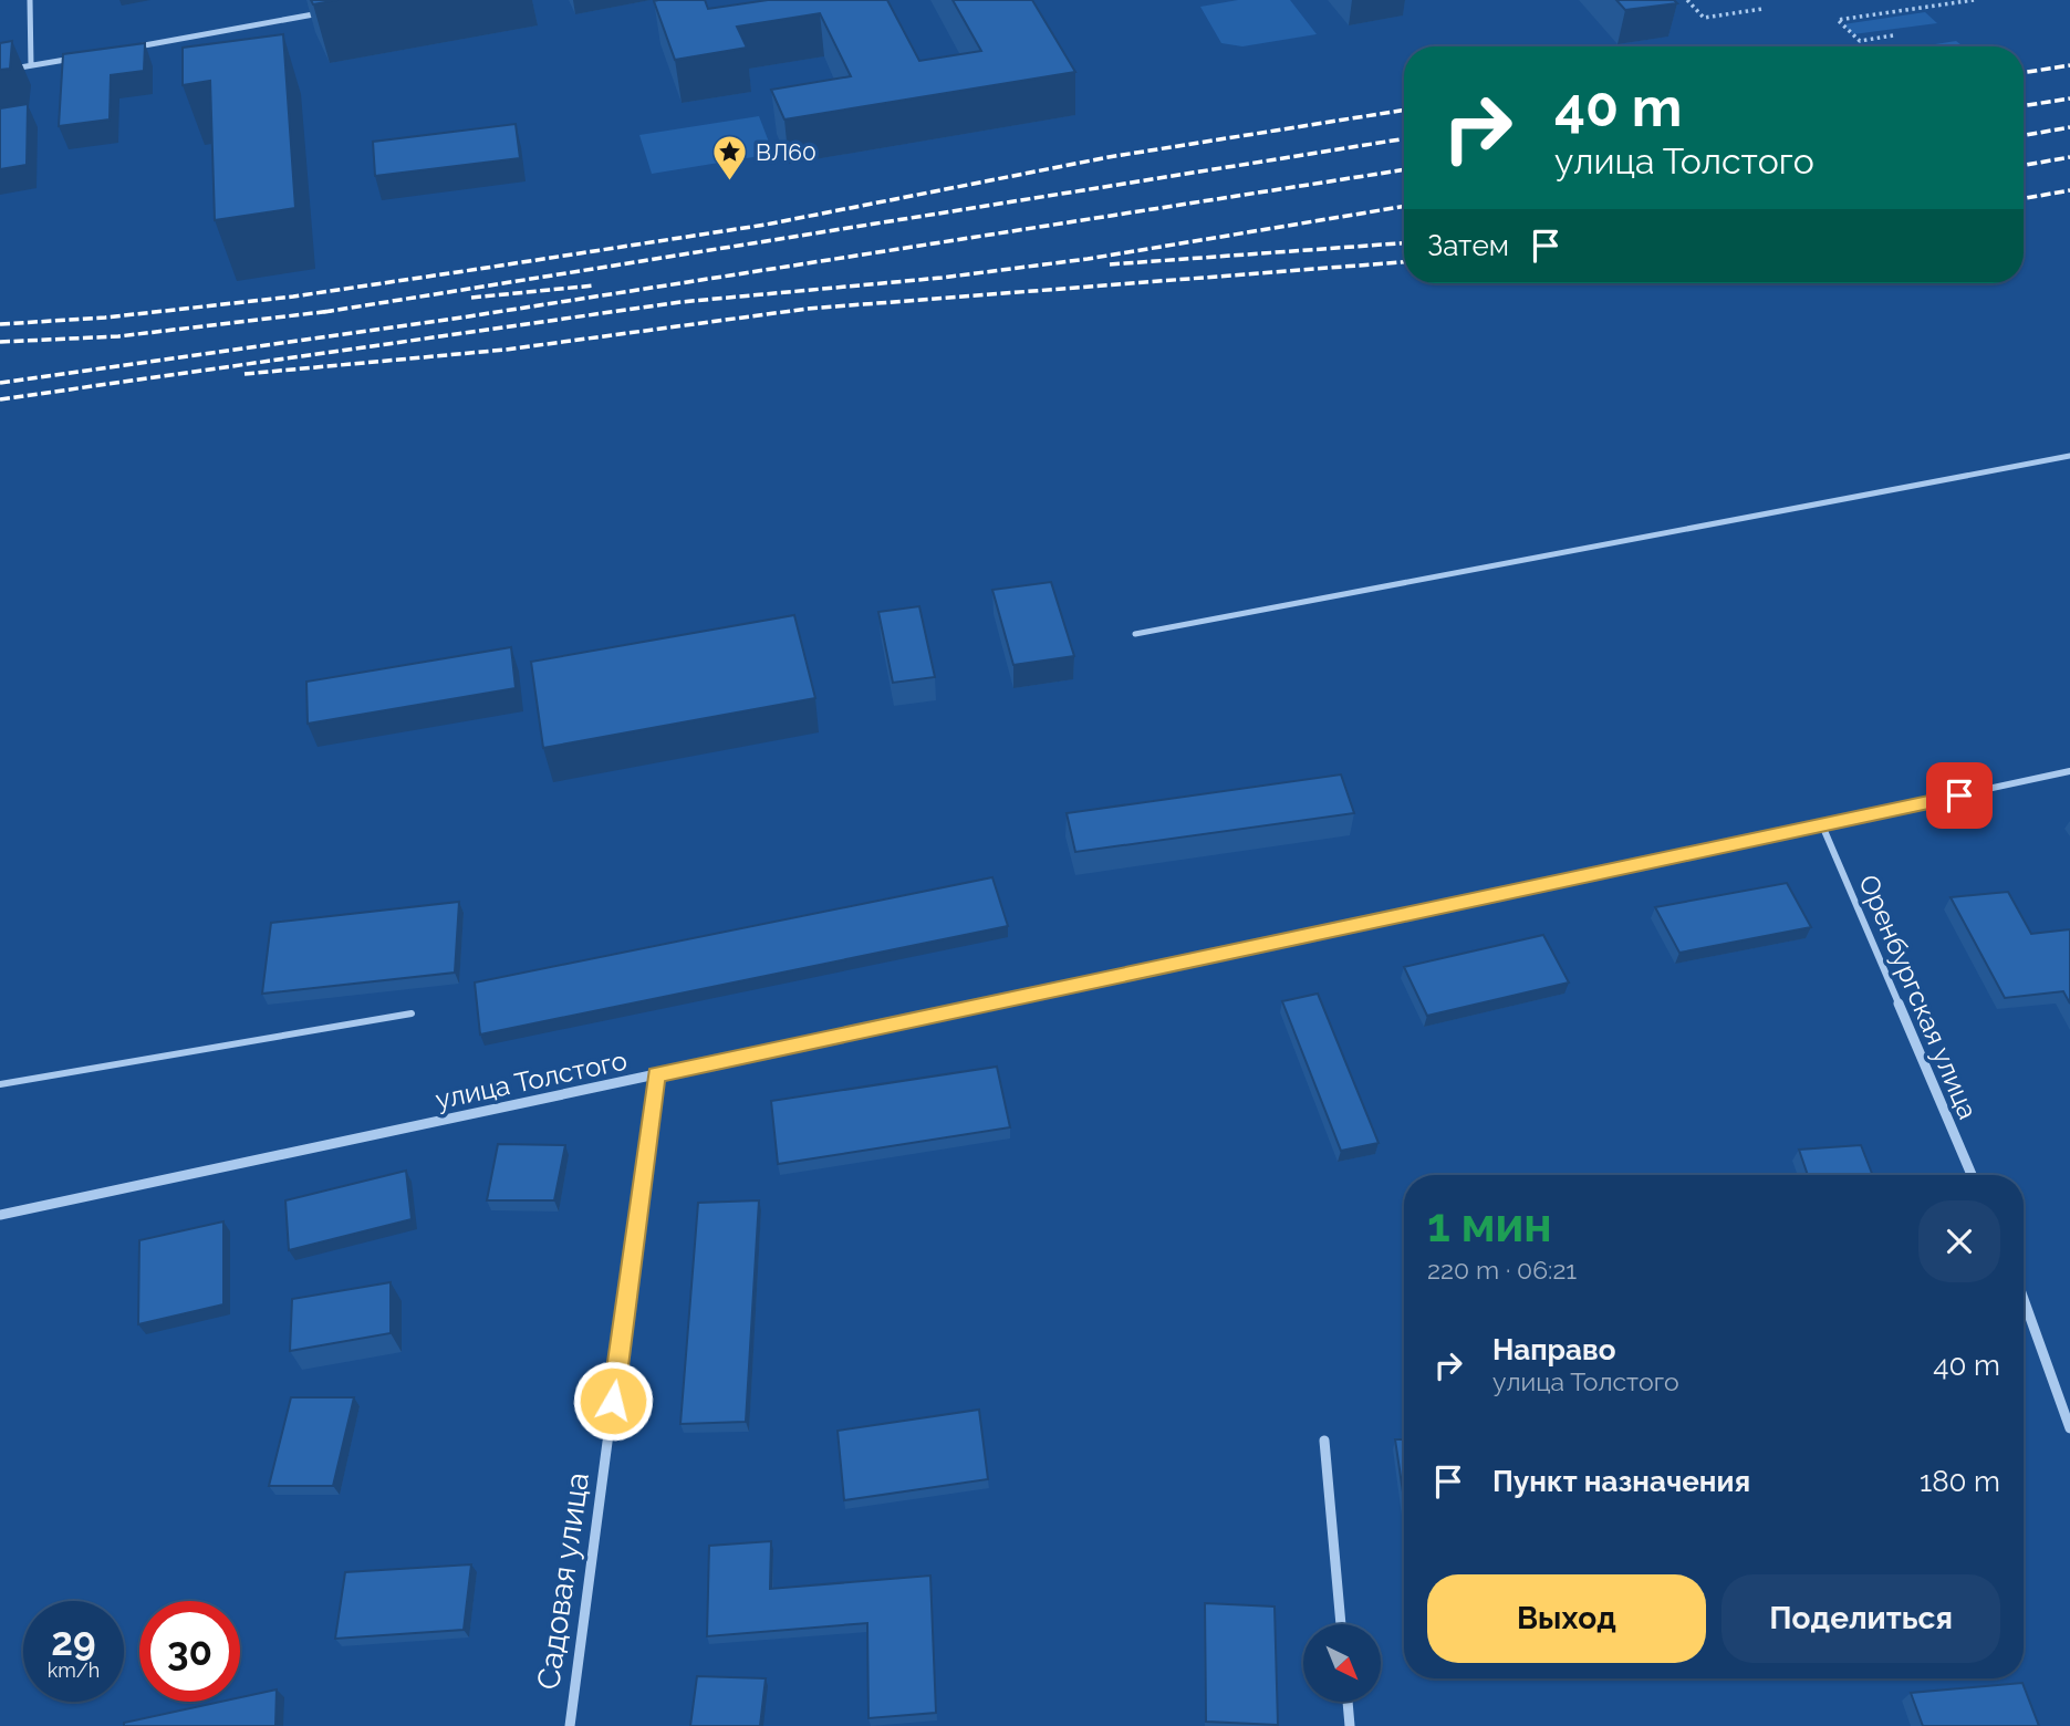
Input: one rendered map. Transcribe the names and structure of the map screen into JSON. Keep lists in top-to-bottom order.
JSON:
{
  "streets": {
    "street": ["Оренбургская улица", "улица Толстого", "Садовая улица"]
  },
  "crossings": [
    ["Оренбургская улица", "улица Толстого"],
    ["улица Толстого", "Садовая улица"]
  ],
  "places": {
    "place": ["ВЛ60"]
  },
  "north": "bottom right",
  "page": {
    "turn": ["40 m", "улица Толстого"],
    "then": "Затем",
    "heading": ["1 мин", "220 m · 06:21"],
    "list": [
      {
        "name": "Направо",
        "note": "улица Толстого",
        "value": "40 m"
      },
      {
        "name": "Пункт назначения",
        "value": "180 m"
      }
    ],
    "buttons": ["Выход", "Поделиться"],
    "speed": "29 km/h",
    "limit": "30"
  }
}
